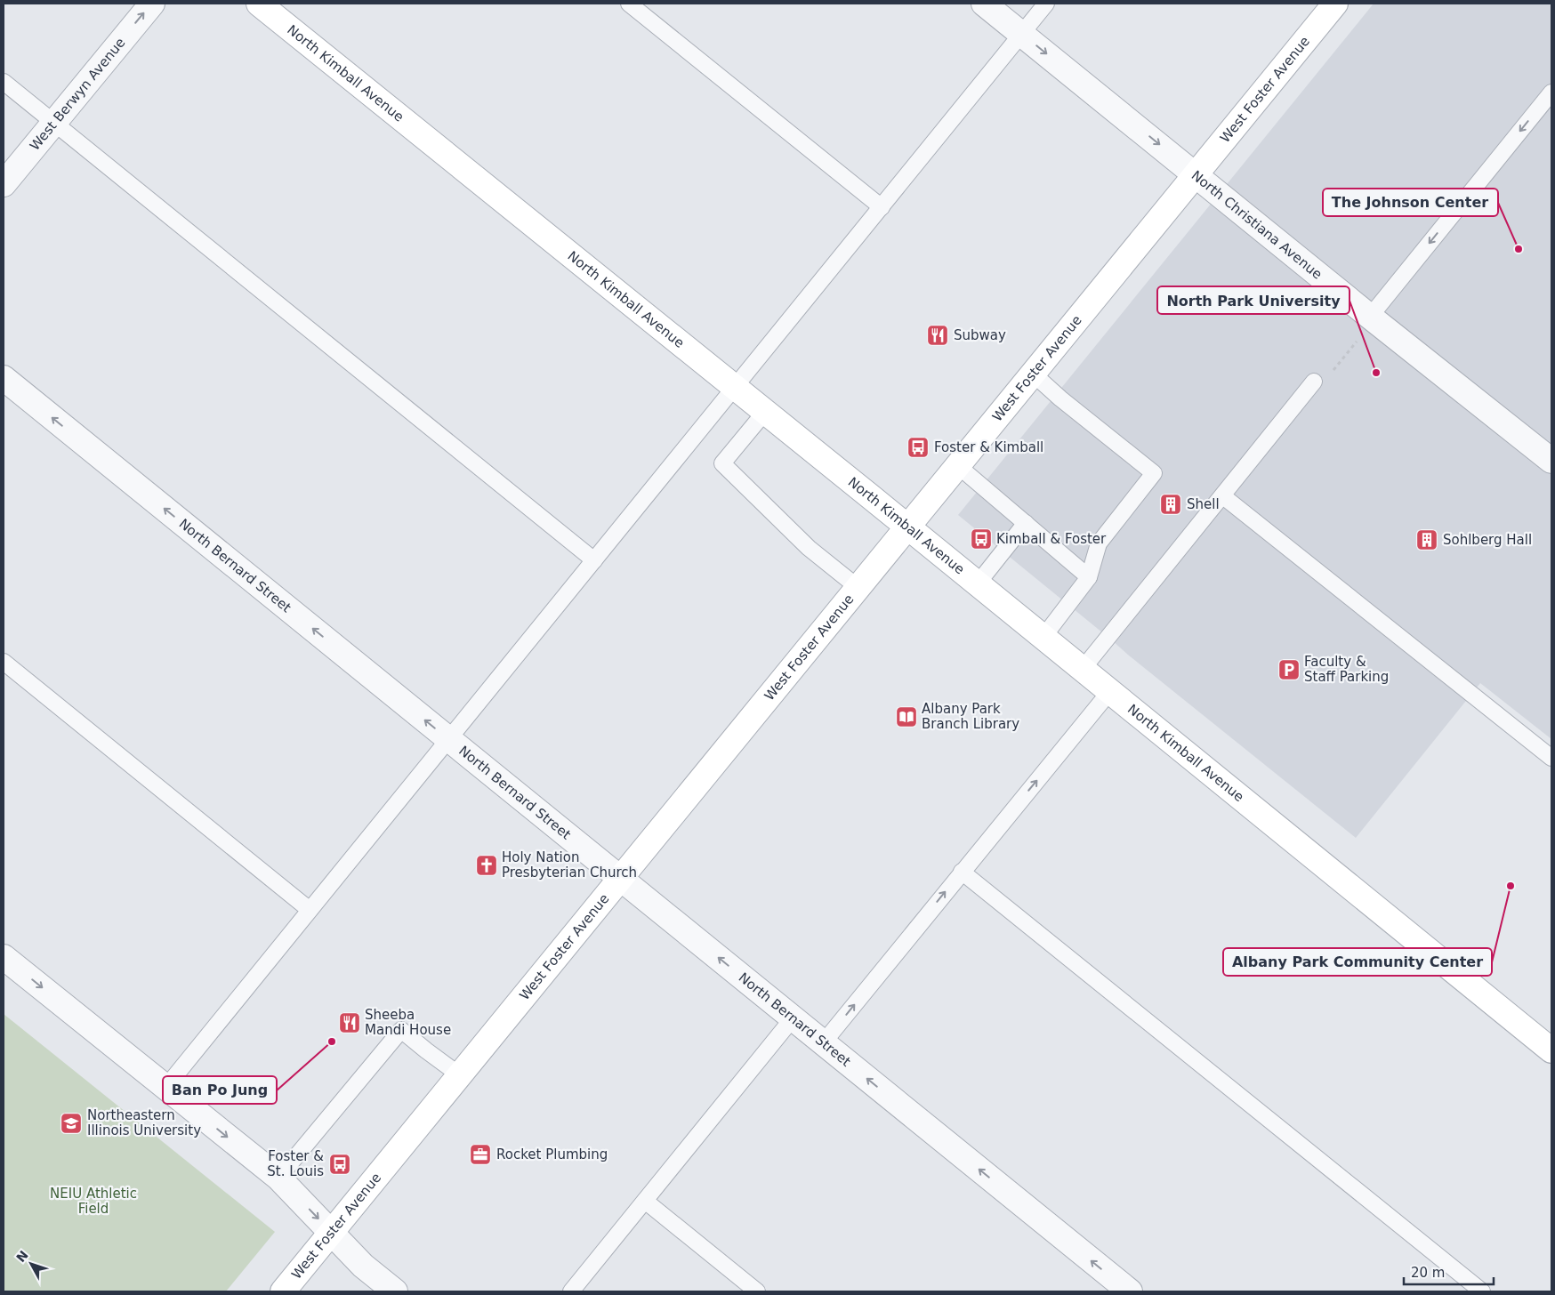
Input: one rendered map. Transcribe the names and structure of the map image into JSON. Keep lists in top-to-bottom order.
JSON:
{
  "streets": {
    "street": [
      "North Kimball Avenue",
      "West Foster Avenue",
      "West Berwyn Avenue",
      "North Christiana Avenue",
      "North Bernard Street"
    ]
  },
  "crossings": [
    ["North Kimball Avenue", "West Foster Avenue"],
    ["West Foster Avenue", "North Christiana Avenue"],
    ["West Foster Avenue", "North Bernard Street"]
  ],
  "one_way": ["West Berwyn Avenue", "North Bernard Street"],
  "parks": ["NEIU Athletic Field"],
  "places": {
    "other": [
      "The Johnson Center",
      "North Park University",
      "Albany Park Community Center",
      "Ban Po Jung"
    ],
    "restaurant": ["Subway", "Sheeba Mandi House"],
    "bus stop": ["Foster & Kimball", "Kimball & Foster", "Foster & St. Louis"],
    "building": ["Shell", "Sohlberg Hall"],
    "parking": ["Faculty & Staff Parking"],
    "library": ["Albany Park Branch Library"],
    "church": ["Holy Nation Presbyterian Church"],
    "school or university": ["Northeastern Illinois University"],
    "office": ["Rocket Plumbing"]
  },
  "scale_bar": "20 m",
  "north": "top left"
}
